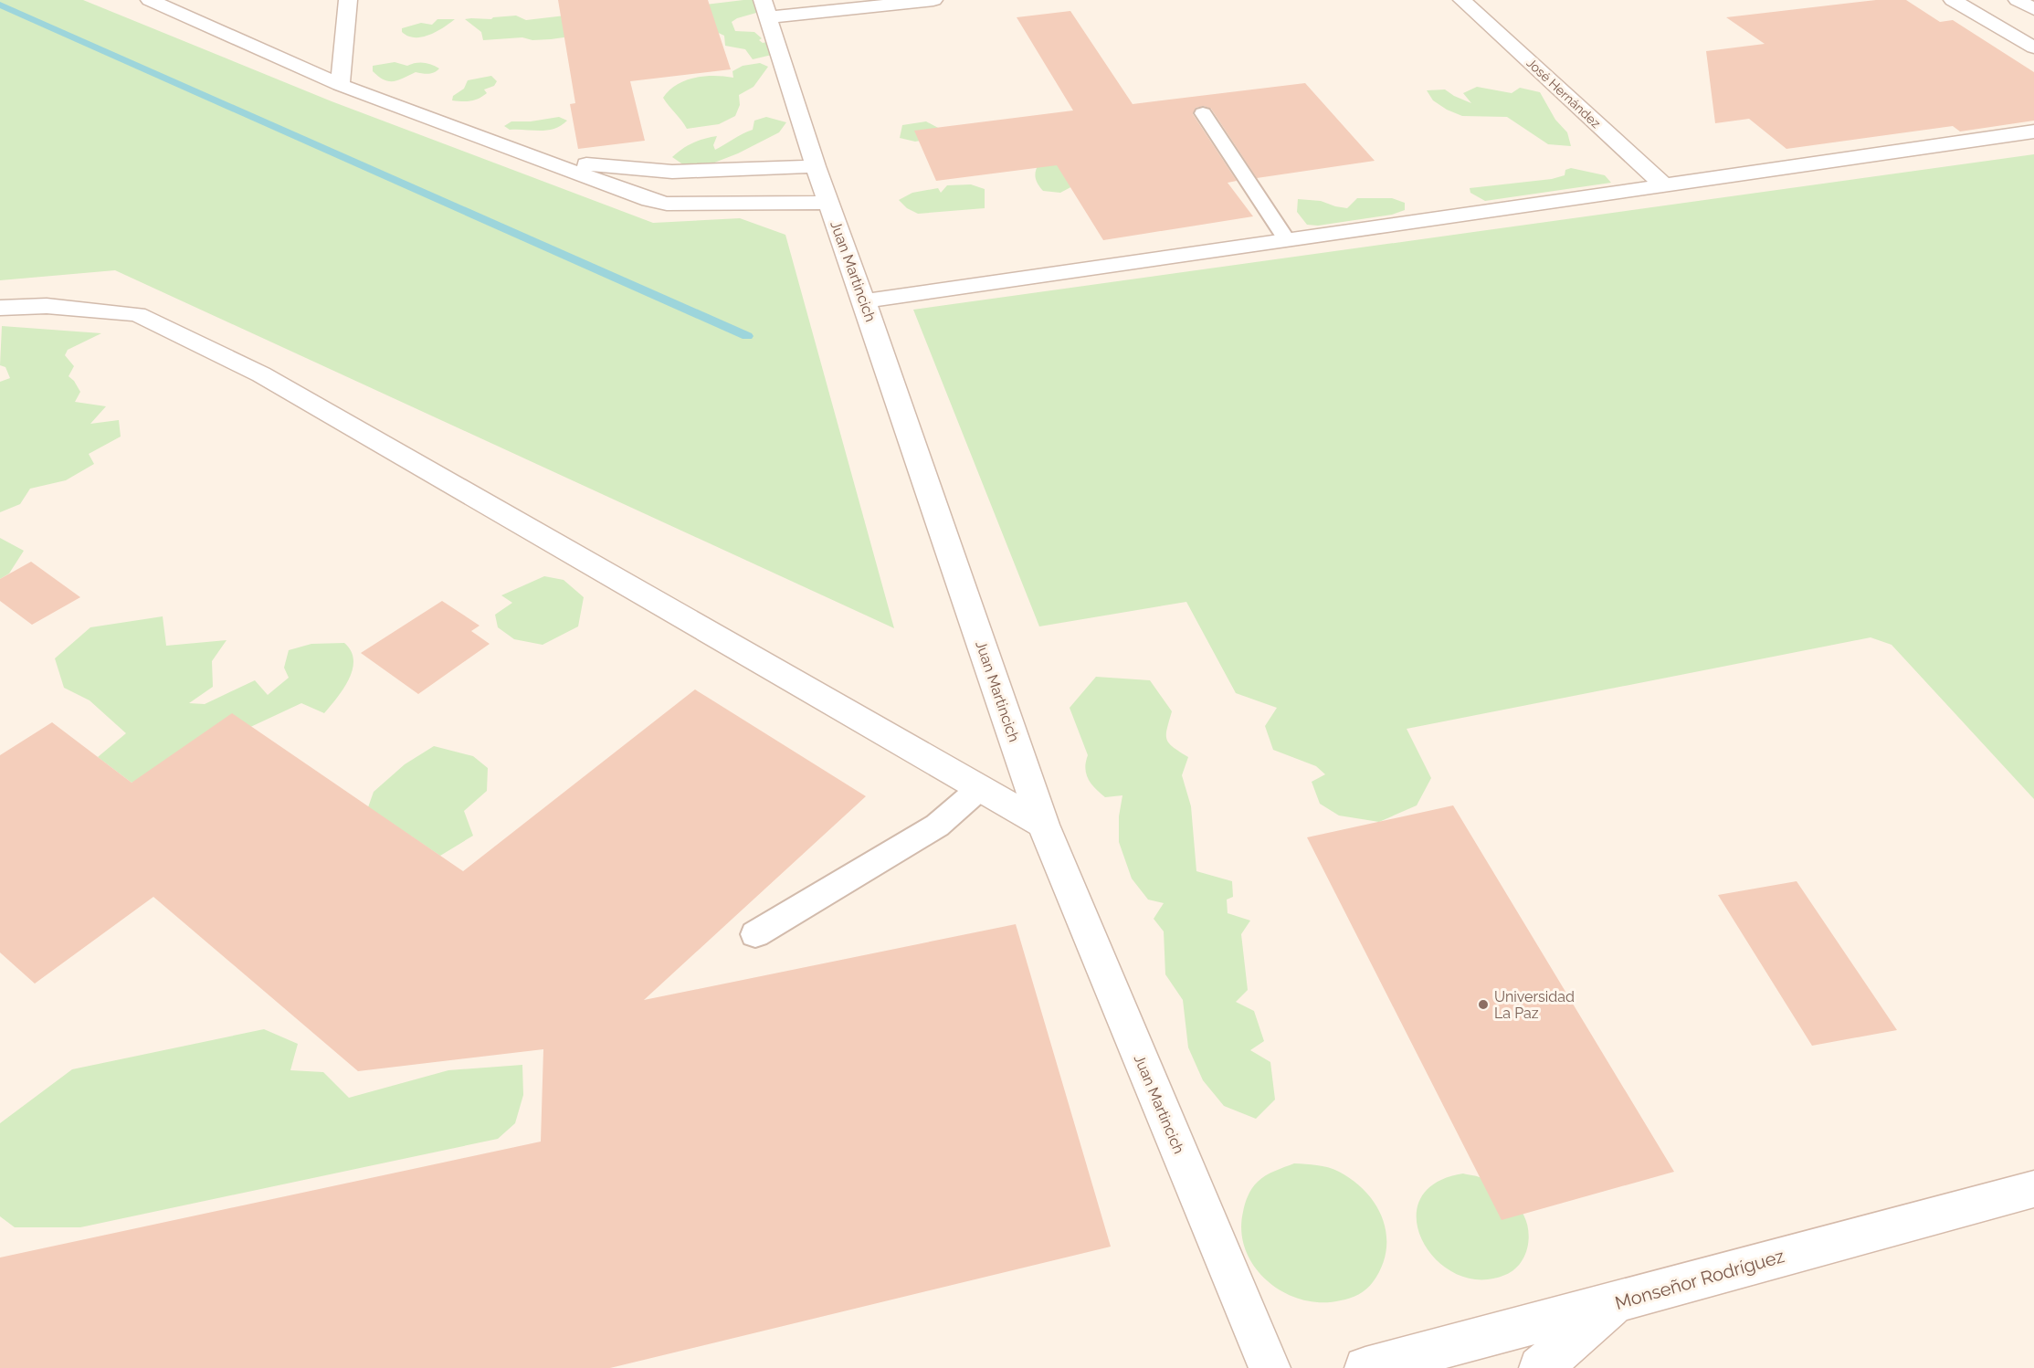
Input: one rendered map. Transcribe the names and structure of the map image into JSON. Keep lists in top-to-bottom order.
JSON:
{
  "streets": {
    "street": ["José Hernández", "Juan Martincich", "Monseñor Rodríguez"]
  },
  "places": ["Universidad La Paz"]
}
